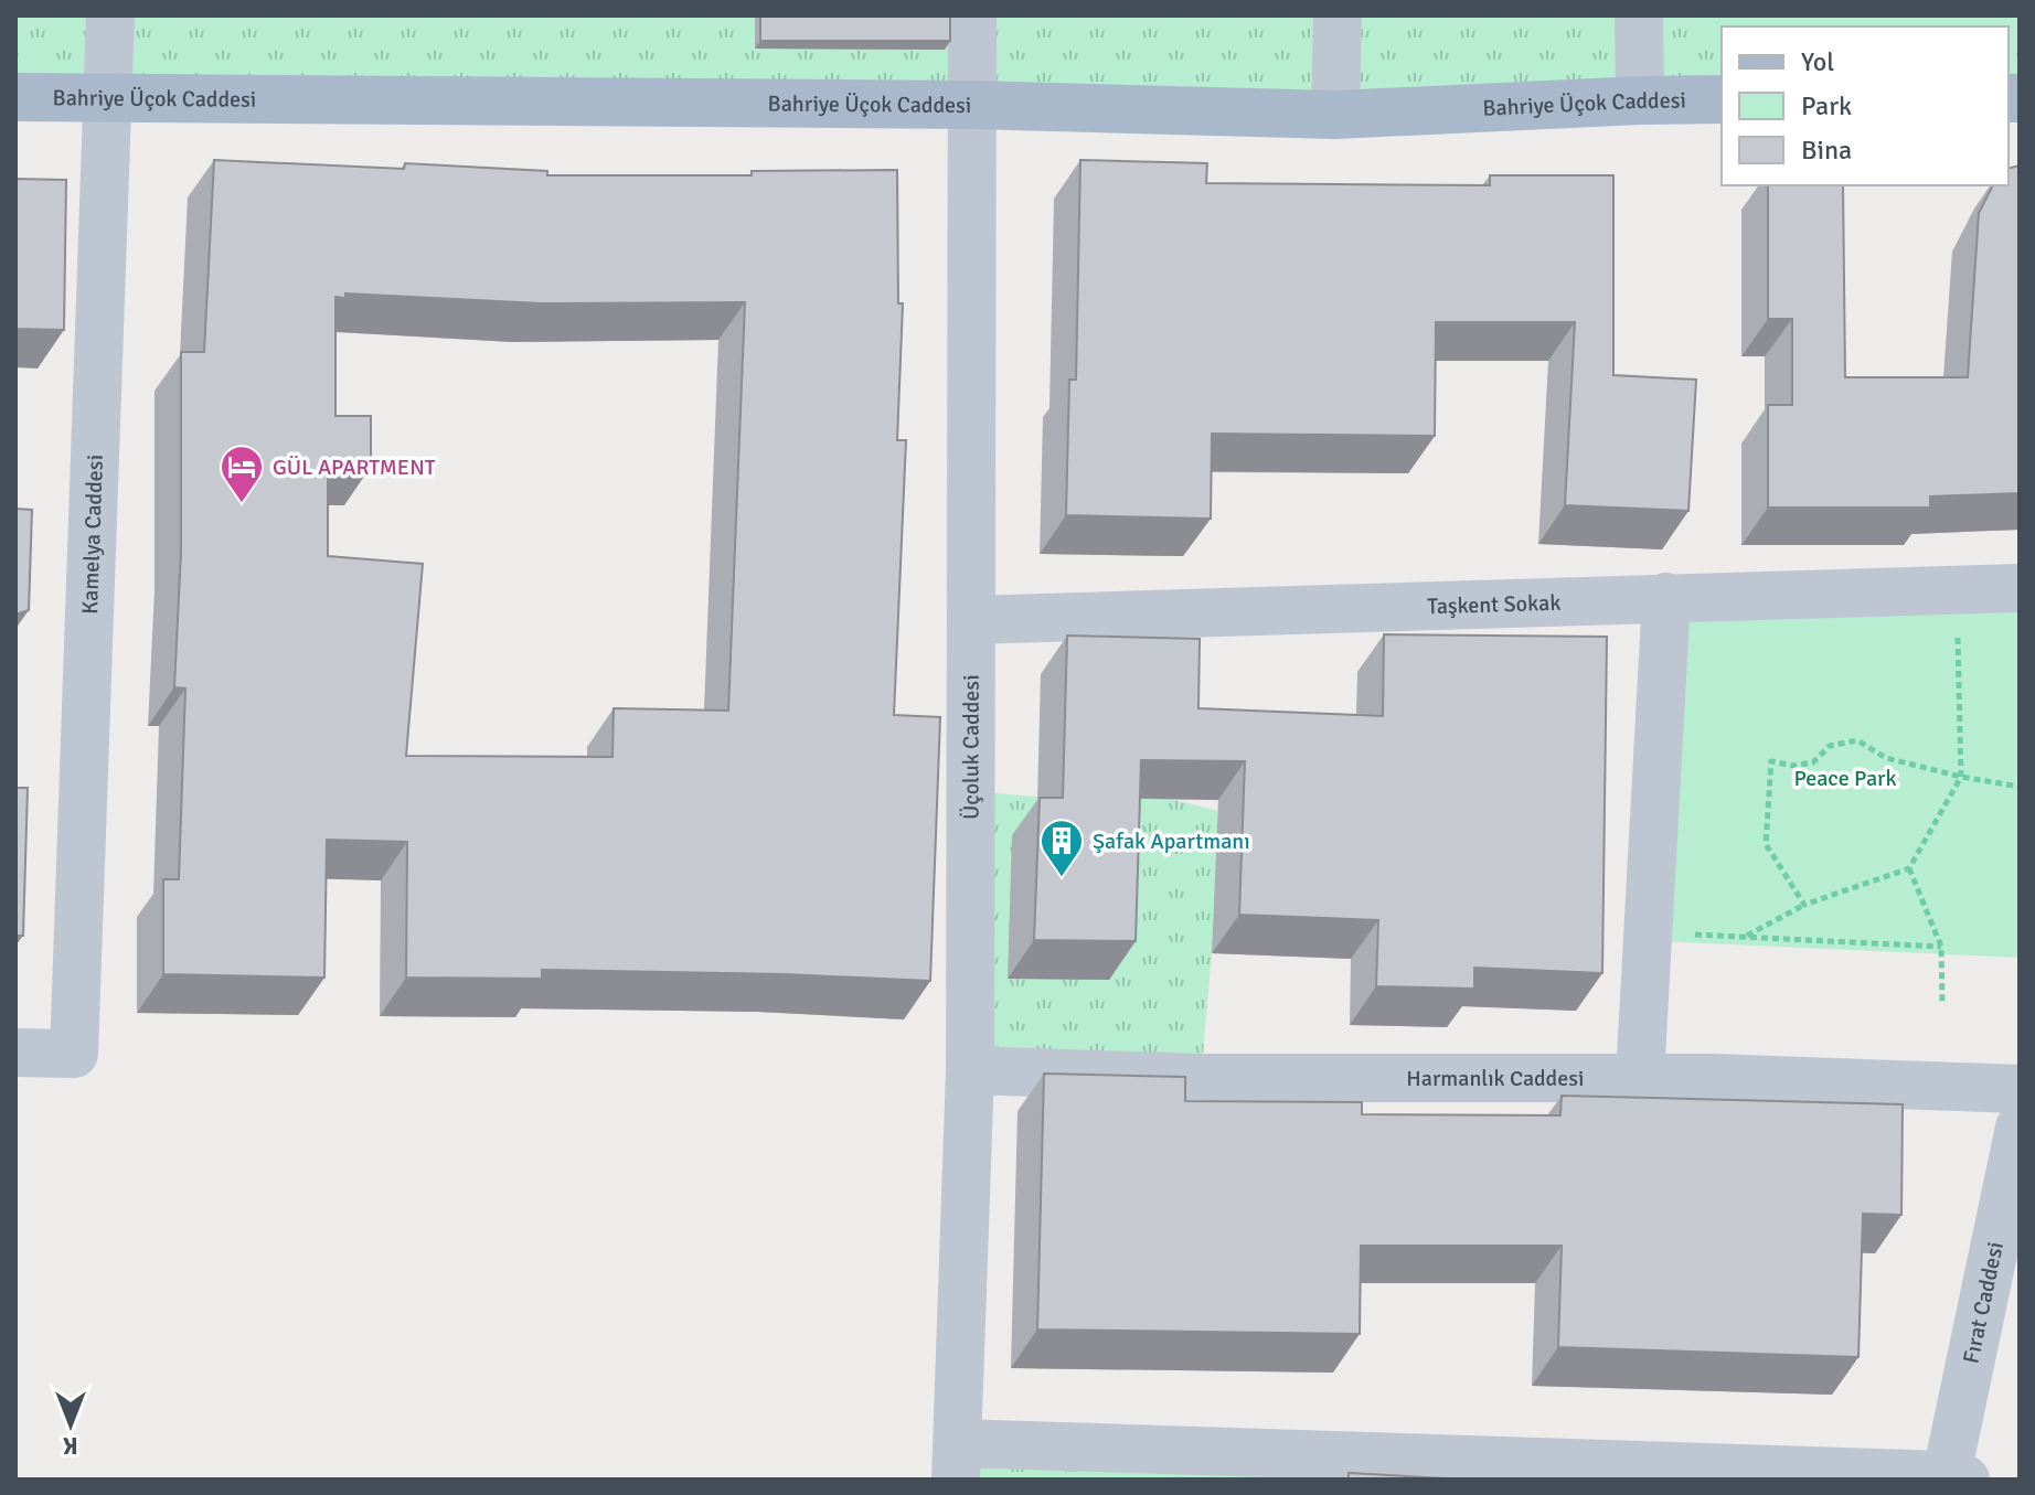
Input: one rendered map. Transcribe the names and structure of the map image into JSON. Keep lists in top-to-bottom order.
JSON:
{
  "streets": {
    "main road": ["Bahriye Üçok Caddesi"],
    "street": [
      "Kamelya Caddesi",
      "Taşkent Sokak",
      "Üçoluk Caddesi",
      "Harmanlık Caddesi",
      "Fırat Caddesi"
    ]
  },
  "crossings": [
    ["Bahriye Üçok Caddesi", "Kamelya Caddesi"],
    ["Bahriye Üçok Caddesi", "Üçoluk Caddesi"],
    ["Taşkent Sokak", "Üçoluk Caddesi"],
    ["Üçoluk Caddesi", "Harmanlık Caddesi"]
  ],
  "parks": ["Peace Park"],
  "places": {
    "hotel": ["GÜL APARTMENT"],
    "building": ["Şafak Apartmanı"]
  },
  "legend": ["Yol", "Park", "Bina"],
  "north": "bottom"
}
